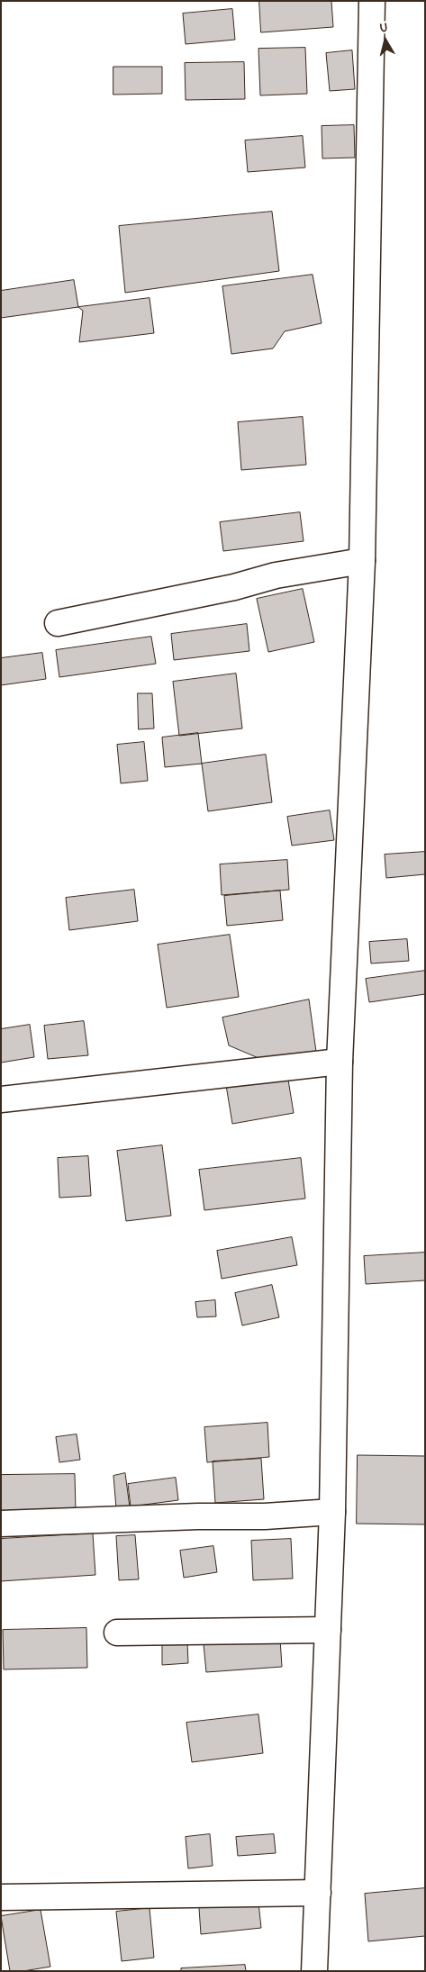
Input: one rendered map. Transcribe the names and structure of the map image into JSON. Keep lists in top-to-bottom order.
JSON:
{
  "north": "top"
}
